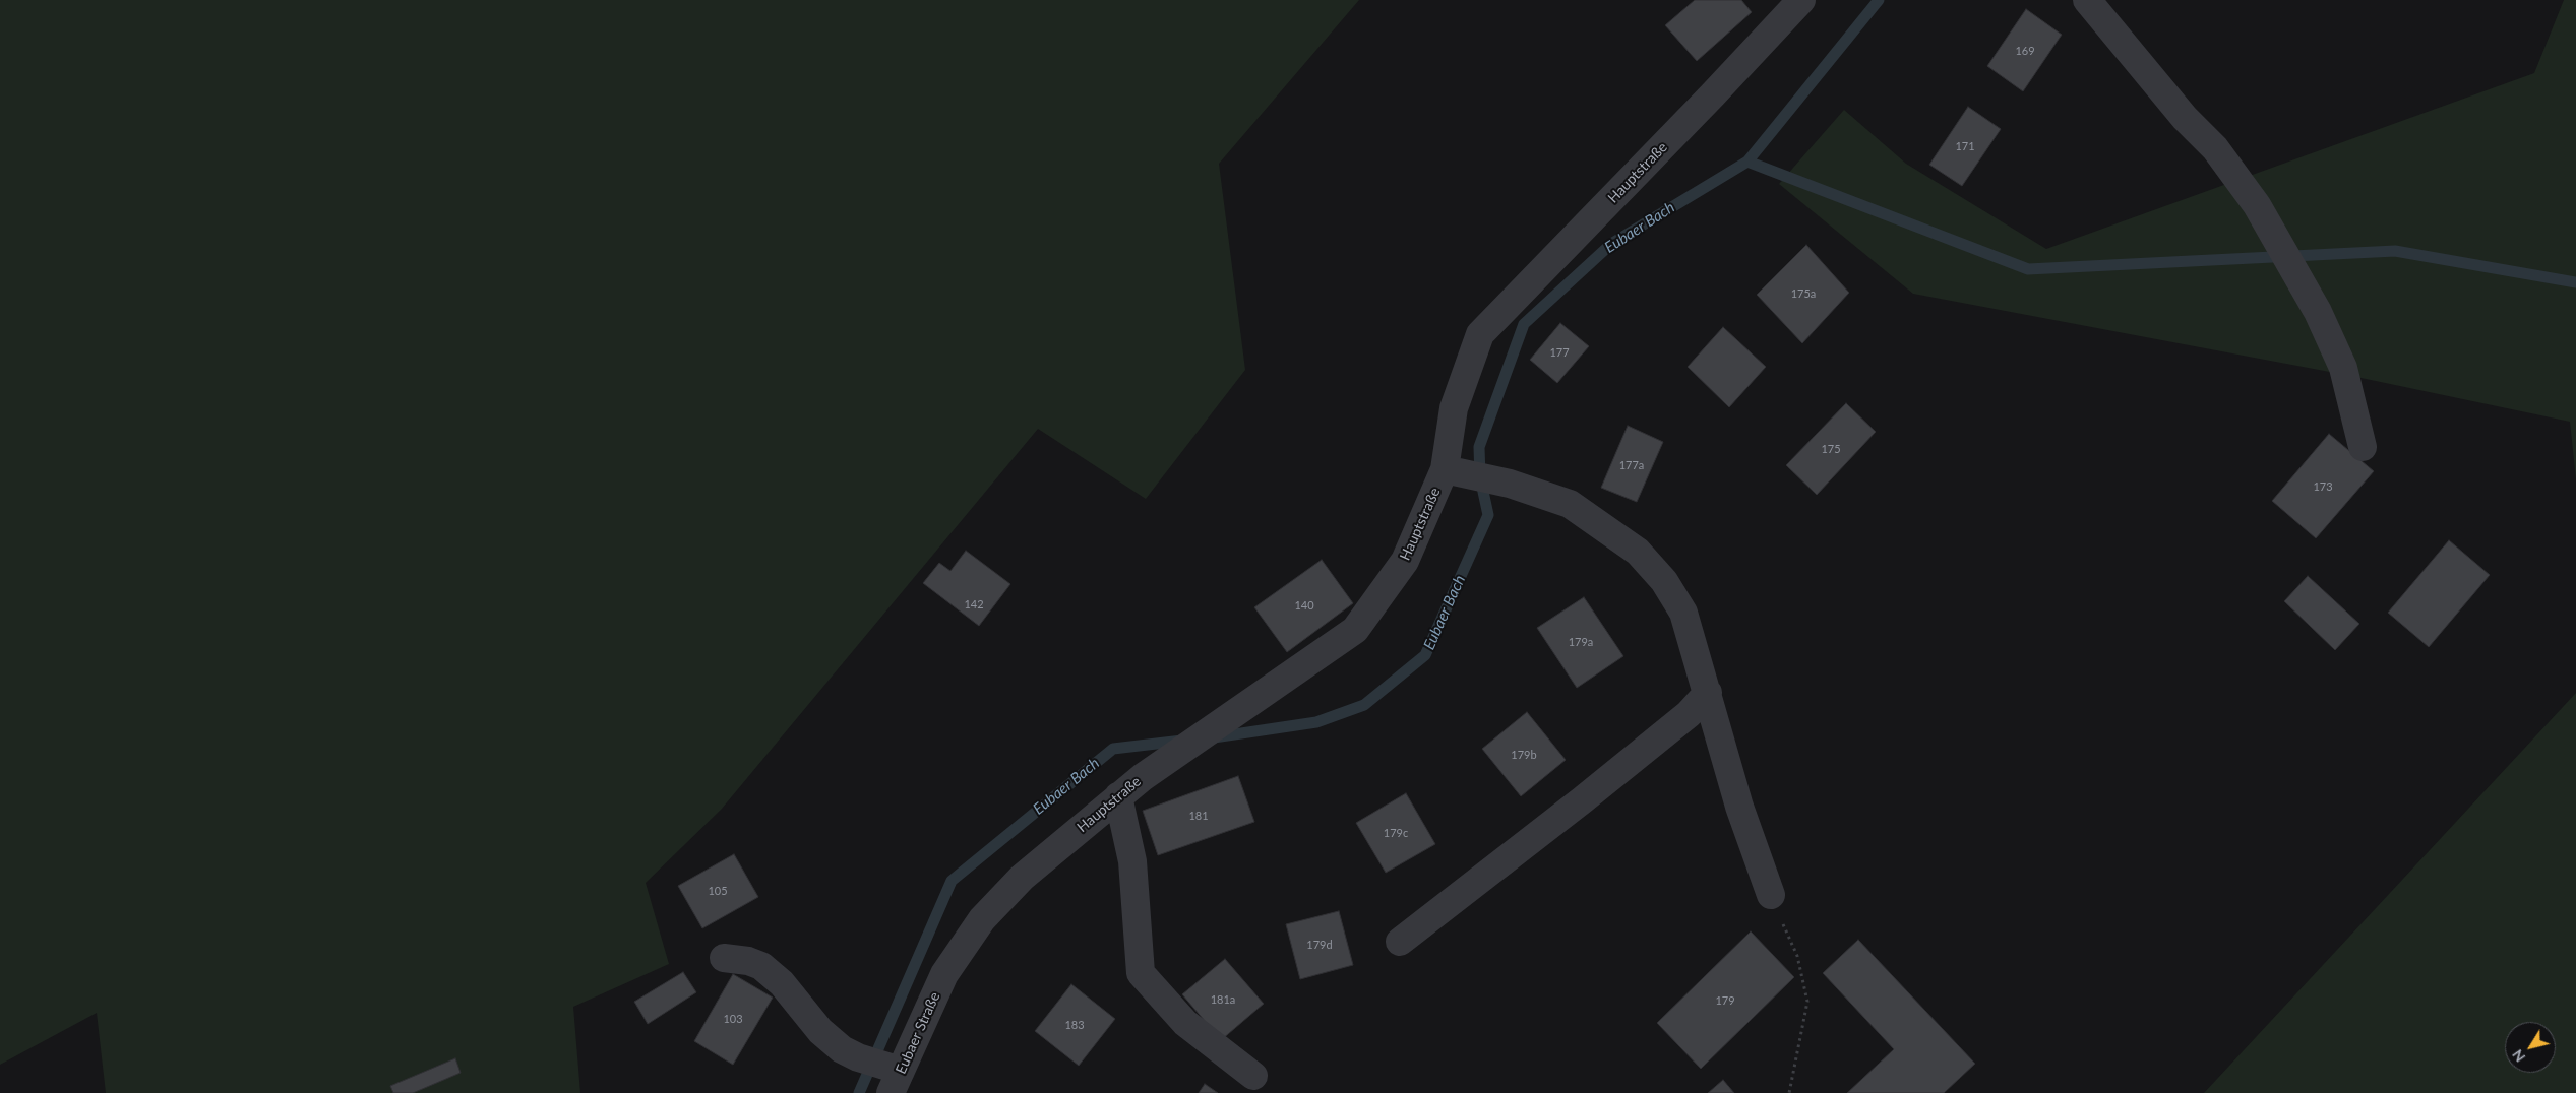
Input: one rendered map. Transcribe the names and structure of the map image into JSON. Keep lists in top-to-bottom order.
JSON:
{
  "streets": {
    "street": ["Hauptstraße", "Eubaer Straße"]
  },
  "crossings": [
    ["Hauptstraße", "Eubaer Straße"]
  ],
  "water": ["Eubaer Bach"],
  "house_numbers": [
    "169",
    "171",
    "175a",
    "177",
    "175",
    "177a",
    "173",
    "142",
    "140",
    "179a",
    "179b",
    "181",
    "179c",
    "105",
    "179d",
    "181a",
    "179",
    "103",
    "183"
  ],
  "north": "bottom left"
}
